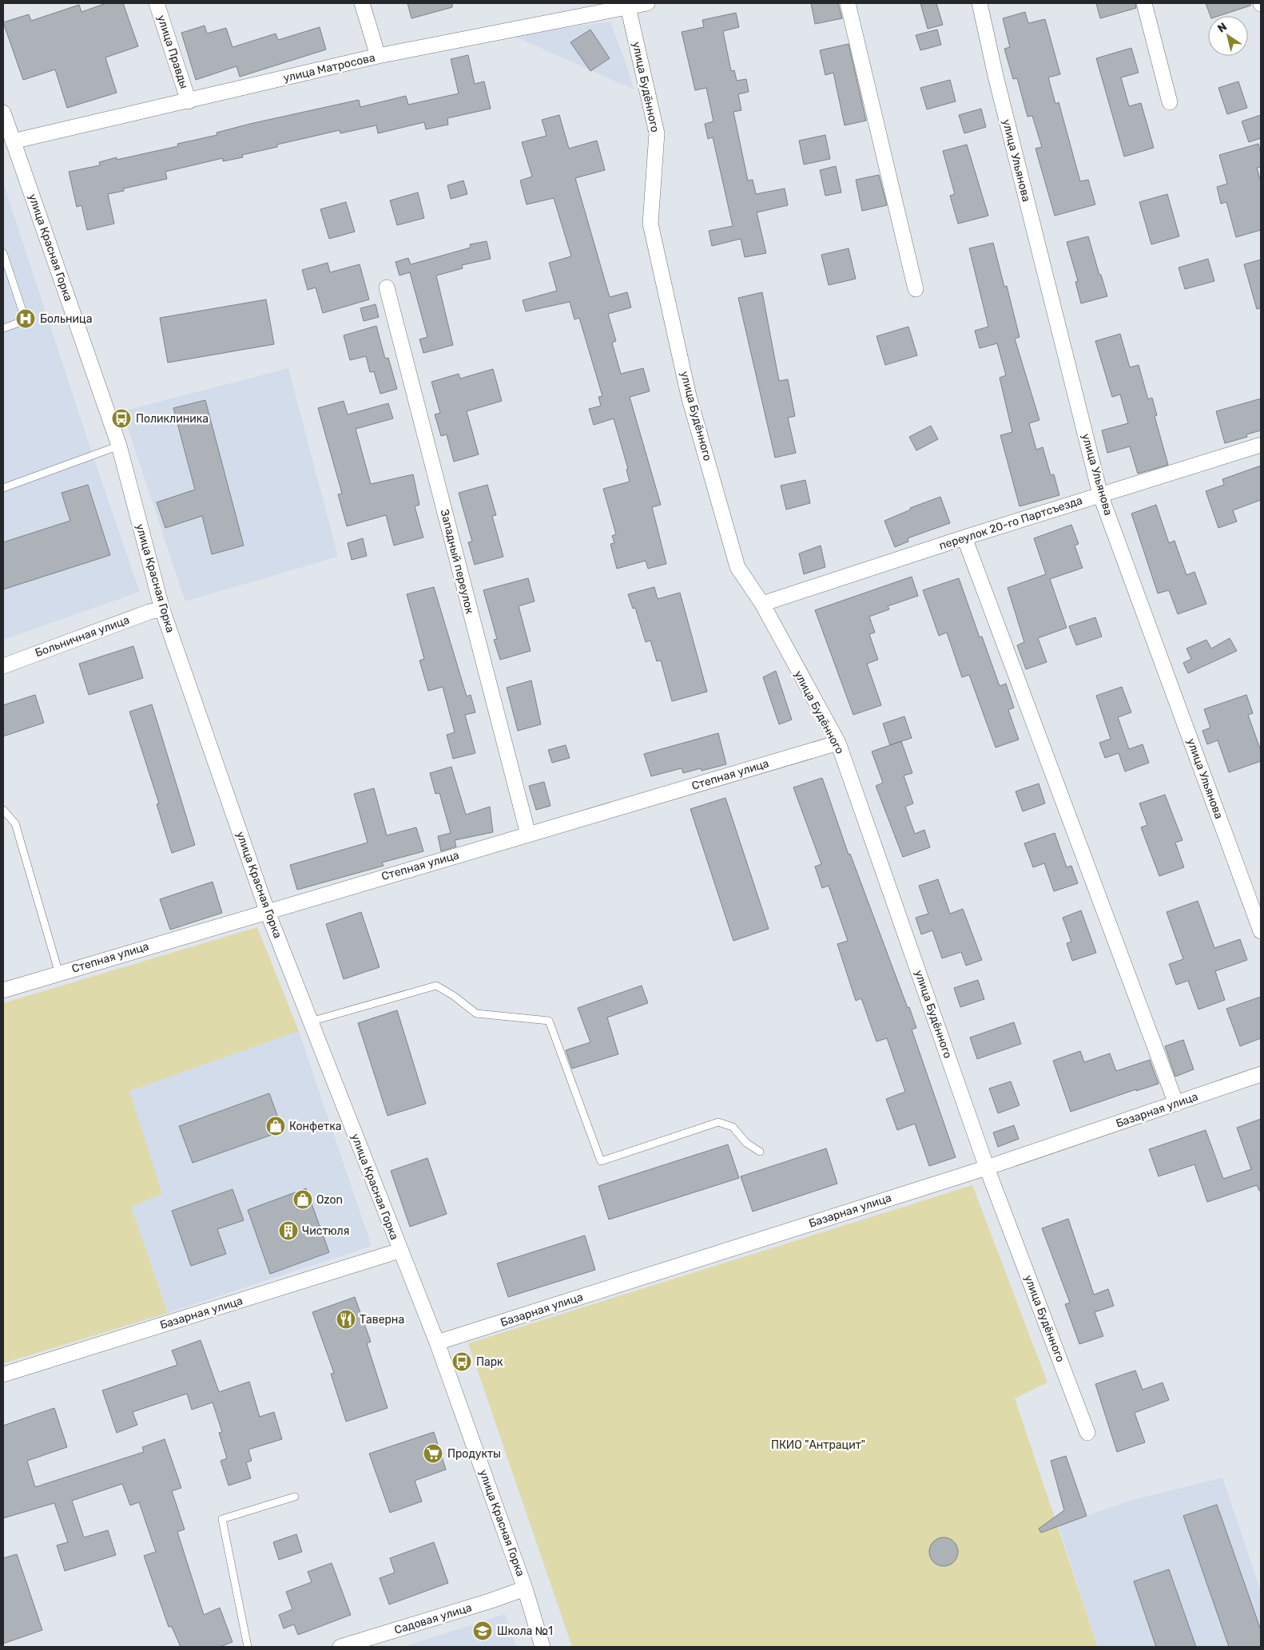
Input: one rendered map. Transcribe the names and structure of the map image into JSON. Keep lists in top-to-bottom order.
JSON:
{
  "streets": {
    "street": [
      "улица Правды",
      "улица Матросова",
      "улица Будённого",
      "улица Ульянова",
      "улица Красная Горка",
      "переулок 20-го Партсъезда",
      "Западный переулок",
      "Больничная улица",
      "Степная улица",
      "Базарная улица",
      "Садовая улица"
    ]
  },
  "crossings": [
    ["улица Правды", "улица Матросова"],
    ["улица Матросова", "улица Будённого"],
    ["улица Матросова", "улица Красная Горка"],
    ["улица Будённого", "переулок 20-го Партсъезда"],
    ["улица Будённого", "Степная улица"],
    ["улица Будённого", "Базарная улица"],
    ["улица Ульянова", "переулок 20-го Партсъезда"],
    ["улица Красная Горка", "Больничная улица"],
    ["улица Красная Горка", "Степная улица"],
    ["улица Красная Горка", "Базарная улица"],
    ["улица Красная Горка", "Садовая улица"],
    ["Западный переулок", "Степная улица"]
  ],
  "parks": ["ПКИО \"Антрацит\""],
  "places": {
    "hospital": ["Больница"],
    "bus stop": ["Поликлиника", "Парк"],
    "shop": ["Конфетка", "Ozon"],
    "building": ["Чистюля"],
    "restaurant": ["Таверна"],
    "supermarket": ["Продукты"],
    "school or university": ["Школа №1"]
  },
  "north": "top left"
}
